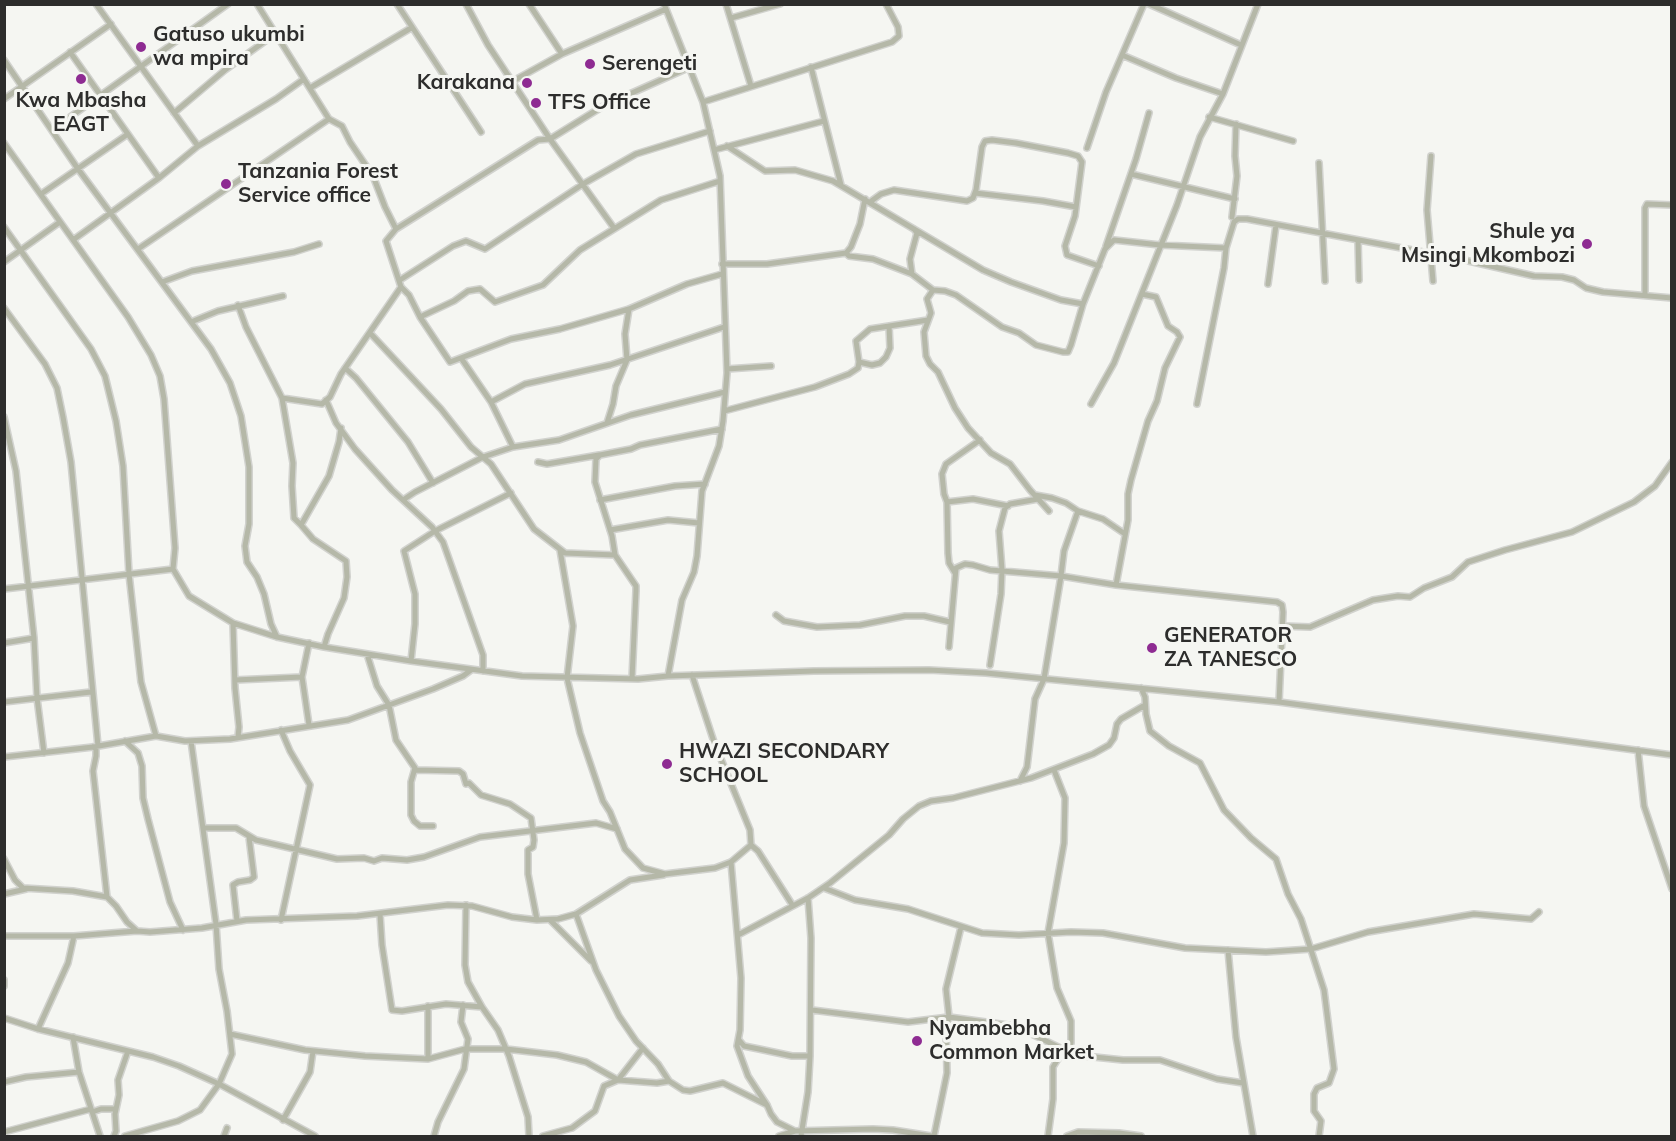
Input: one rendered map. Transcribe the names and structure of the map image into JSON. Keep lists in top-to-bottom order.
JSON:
{
  "places": [
    "Gatuso ukumbi wa mpira",
    "Serengeti",
    "Kwa Mbasha EAGT",
    "Karakana",
    "TFS Office",
    "Tanzania Forest Service office",
    "Shule ya Msingi Mkombozi",
    "GENERATOR ZA TANESCO",
    "HWAZI SECONDARY SCHOOL",
    "Nyambebha Common Market"
  ]
}
